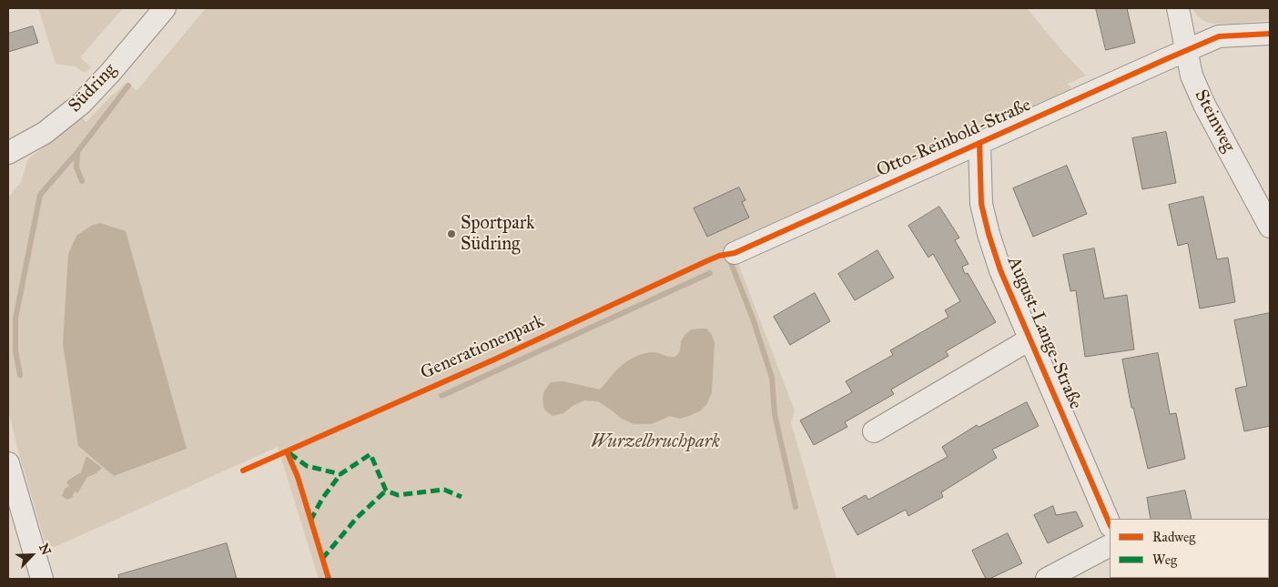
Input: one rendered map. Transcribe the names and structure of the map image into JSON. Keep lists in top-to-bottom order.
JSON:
{
  "streets": {
    "street": [
      "Südring",
      "Steinweg",
      "Otto-Reinbold-Straße",
      "August-Lange-Straße"
    ],
    "cycle path": ["Generationenpark"]
  },
  "crossings": [
    ["Steinweg", "Otto-Reinbold-Straße"],
    ["Otto-Reinbold-Straße", "August-Lange-Straße"]
  ],
  "parks": ["Wurzelbruchpark"],
  "places": ["Sportpark Südring"],
  "legend": ["Radweg", "Weg"],
  "north": "top right"
}
